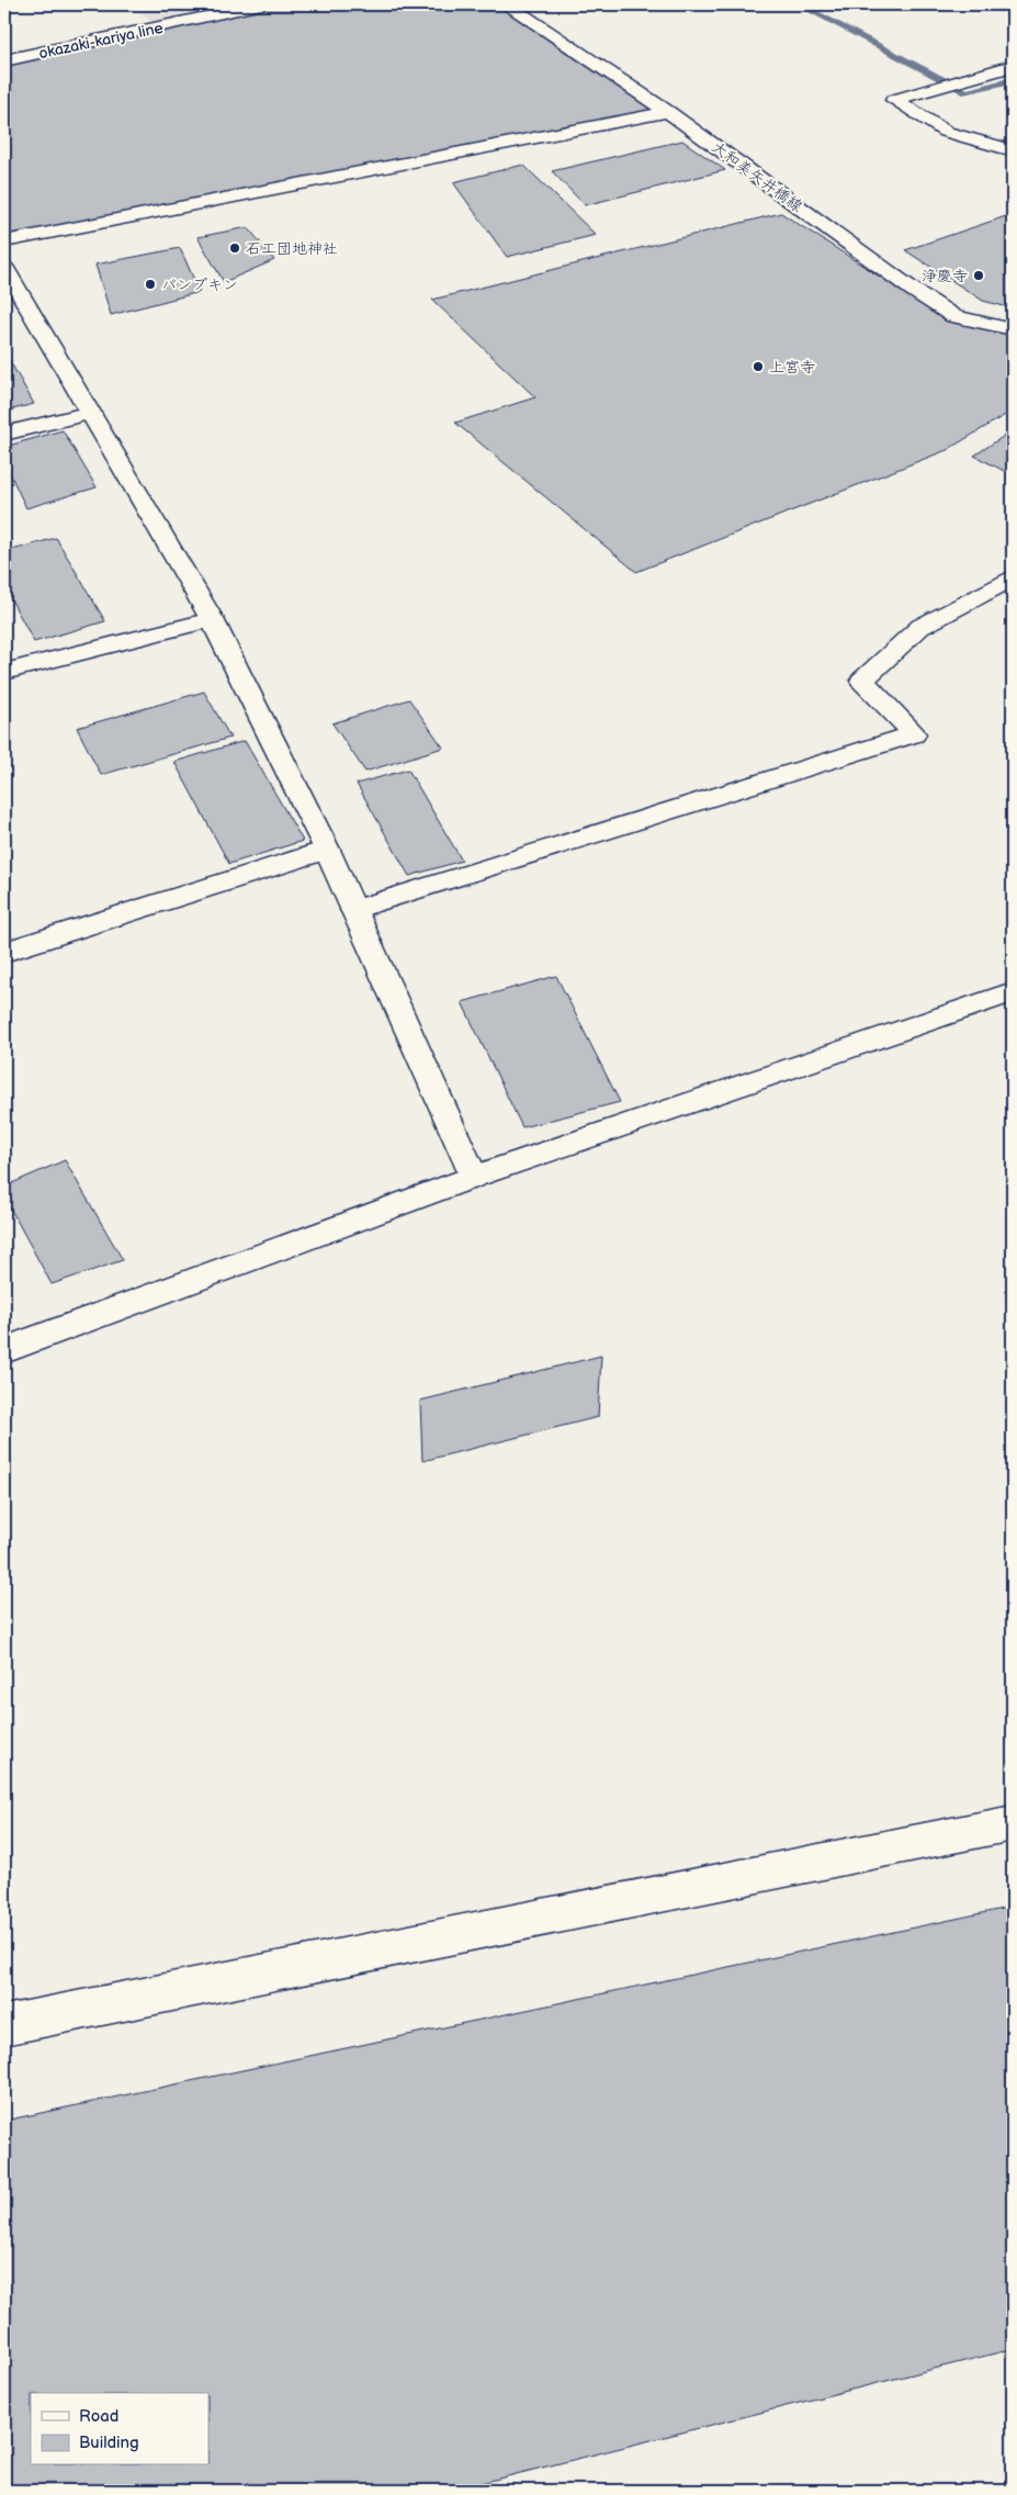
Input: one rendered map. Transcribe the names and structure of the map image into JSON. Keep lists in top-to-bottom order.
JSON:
{
  "streets": {
    "street": ["okazaki-kariya line", "大和美矢井橋線"]
  },
  "places": [
    "石工団地神社",
    "浄慶寺",
    "パンプキン",
    "上宮寺"
  ],
  "legend": ["Road", "Building"]
}
